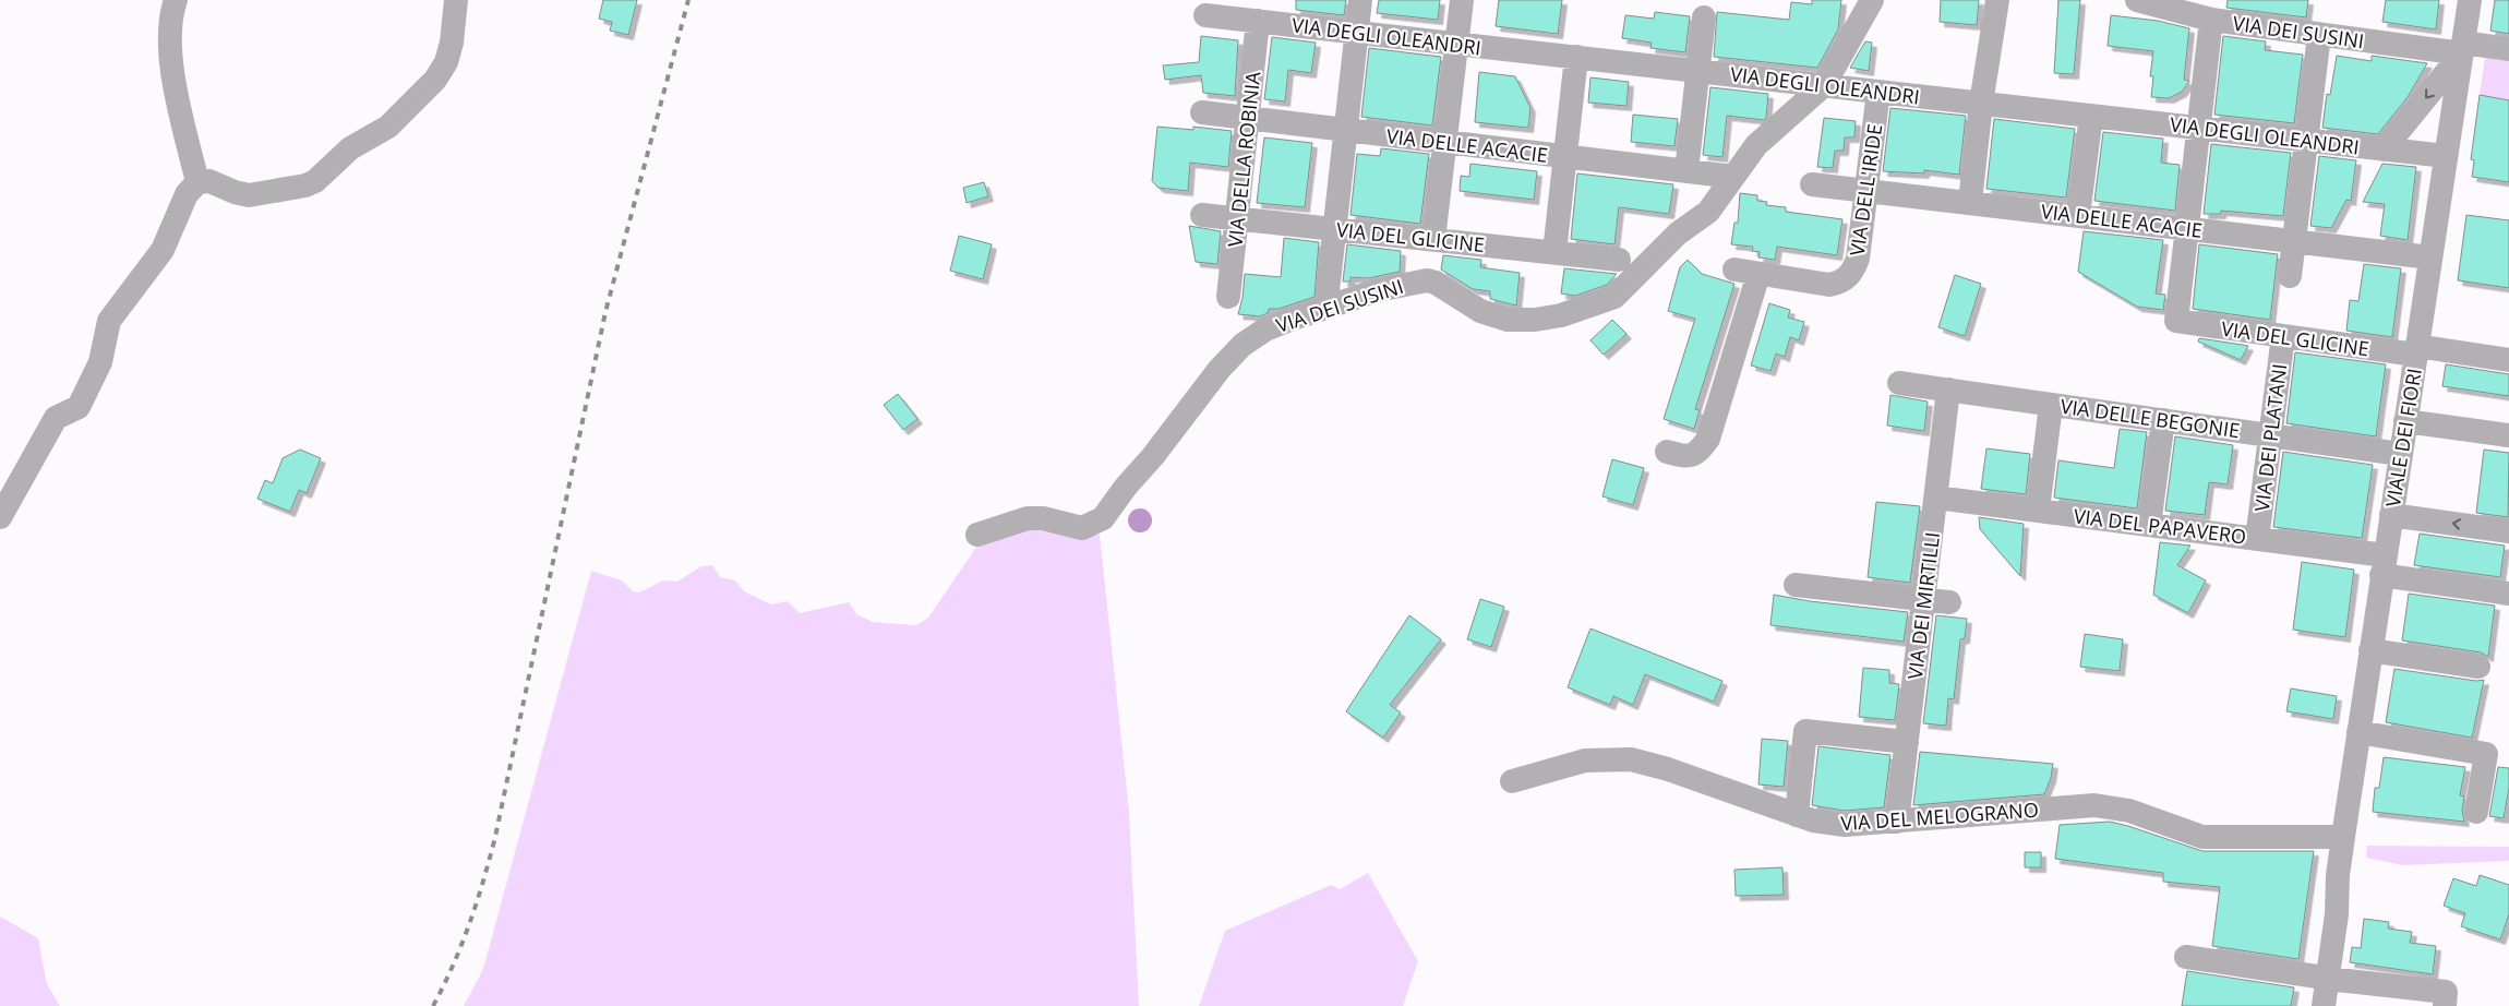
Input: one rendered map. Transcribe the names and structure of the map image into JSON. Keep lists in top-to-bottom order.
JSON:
{
  "streets": {
    "street": [
      "VIA DEI SUSINI",
      "VIA DEGLI OLEANDRI",
      "VIA DELLE ACACIE",
      "VIA DELLA ROBINIA",
      "VIA DELL'IRIDE",
      "VIA DEL GLICINE",
      "VIA DELLE BEGONIE",
      "VIA DEI PLATANI",
      "VIALE DEI FIORI",
      "VIA DEL PAPAVERO",
      "VIA DEI MIRTILLI",
      "VIA DEL MELOGRANO"
    ]
  },
  "crossings": [
    ["VIA DEI SUSINI", "VIA DEGLI OLEANDRI"],
    ["VIA DEI SUSINI", "VIA DELLE ACACIE"],
    ["VIA DEI SUSINI", "VIALE DEI FIORI"],
    ["VIA DEGLI OLEANDRI", "VIA DELLA ROBINIA"],
    ["VIA DEGLI OLEANDRI", "VIA DELL'IRIDE"],
    ["VIA DEGLI OLEANDRI", "VIALE DEI FIORI"],
    ["VIA DELLE ACACIE", "VIA DELLA ROBINIA"],
    ["VIA DELLE ACACIE", "VIA DELL'IRIDE"],
    ["VIA DELLE ACACIE", "VIA DEL GLICINE"],
    ["VIA DELLE ACACIE", "VIALE DEI FIORI"],
    ["VIA DELLA ROBINIA", "VIA DEL GLICINE"],
    ["VIA DEL GLICINE", "VIA DEI PLATANI"],
    ["VIA DEL GLICINE", "VIALE DEI FIORI"],
    ["VIA DELLE BEGONIE", "VIA DEI PLATANI"],
    ["VIA DELLE BEGONIE", "VIALE DEI FIORI"],
    ["VIA DELLE BEGONIE", "VIA DEI MIRTILLI"],
    ["VIA DEI PLATANI", "VIA DEL PAPAVERO"],
    ["VIALE DEI FIORI", "VIA DEL PAPAVERO"],
    ["VIALE DEI FIORI", "VIA DEL MELOGRANO"],
    ["VIA DEL PAPAVERO", "VIA DEI MIRTILLI"],
    ["VIA DEI MIRTILLI", "VIA DEL MELOGRANO"]
  ]
}
